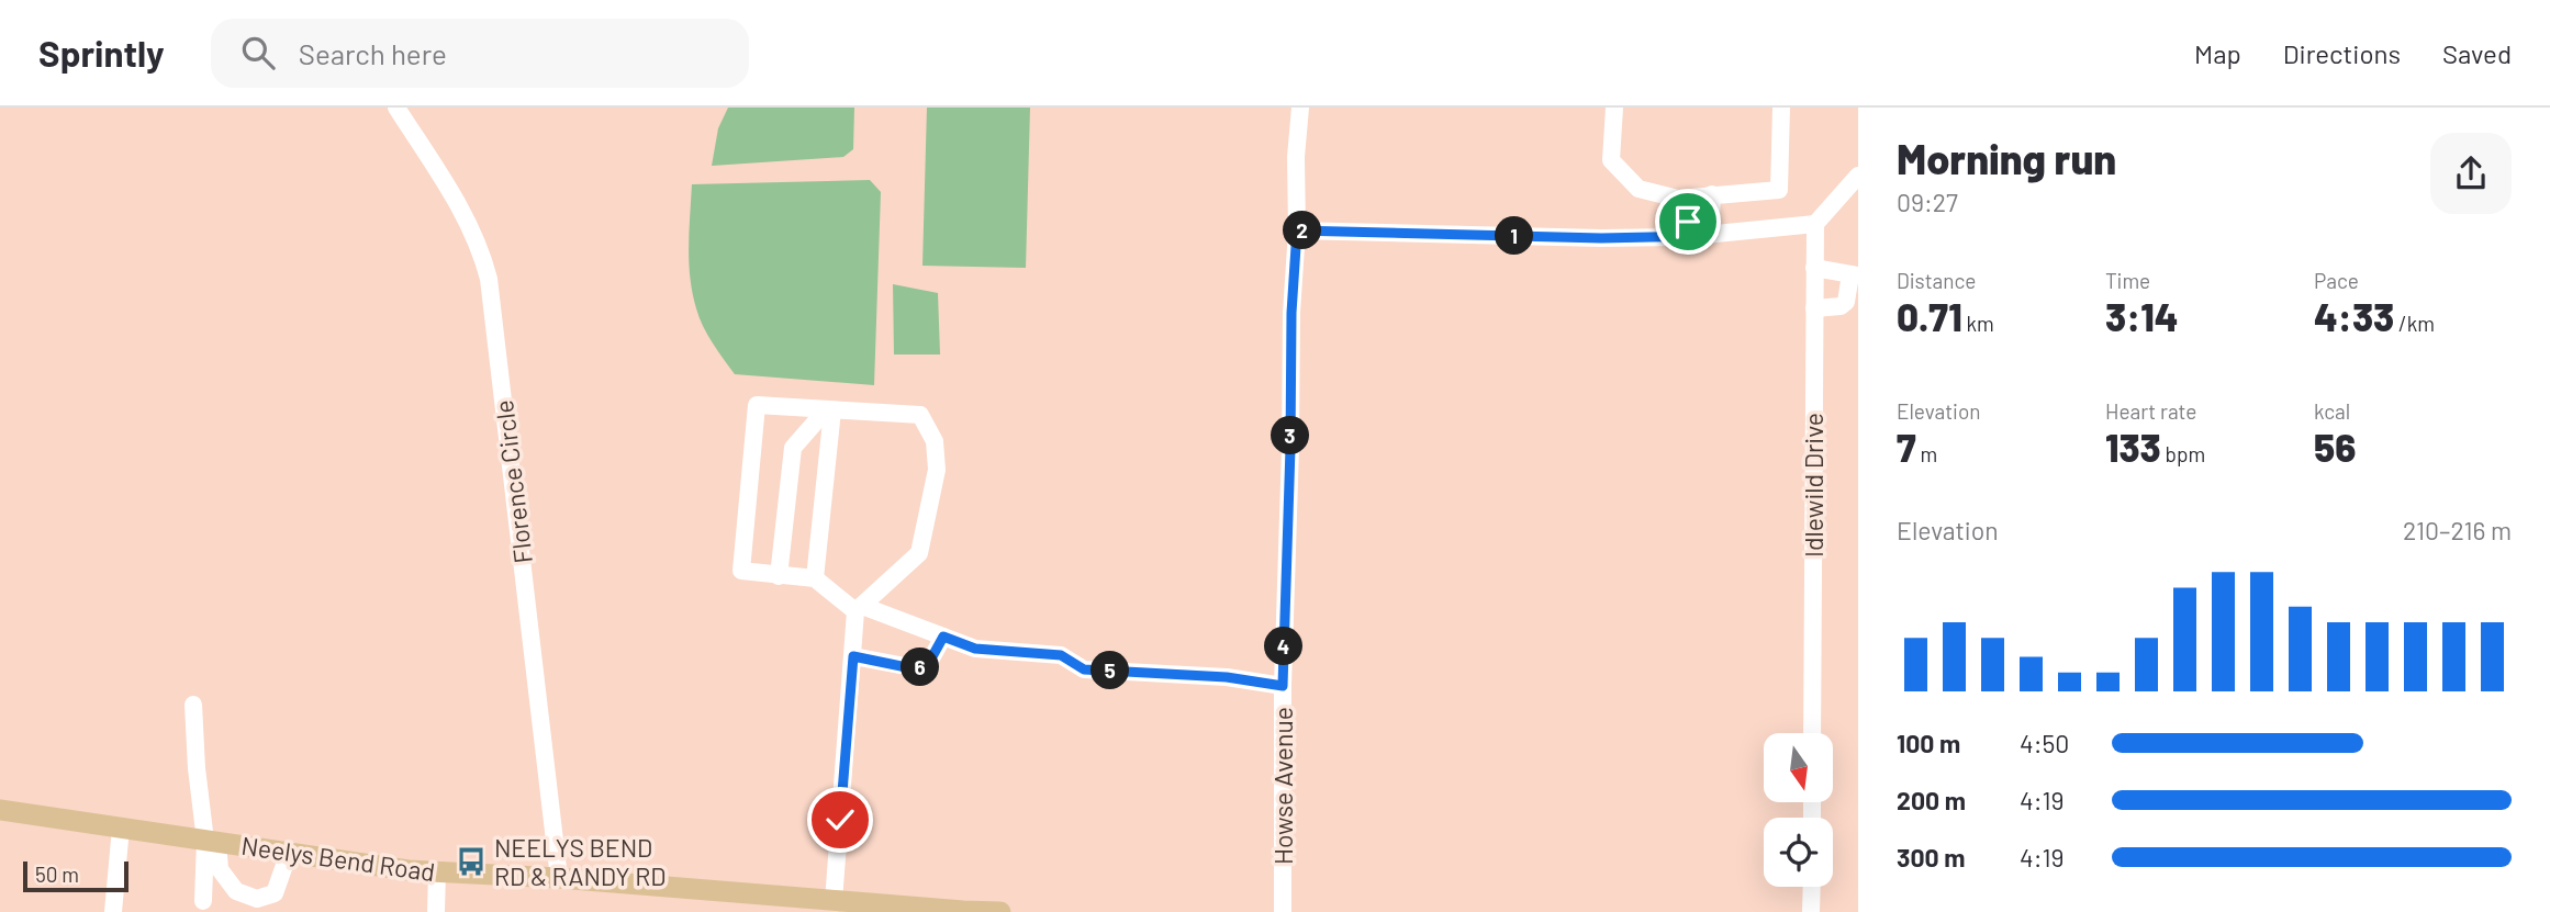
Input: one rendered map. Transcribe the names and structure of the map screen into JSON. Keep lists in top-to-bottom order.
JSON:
{
  "streets": {
    "main road": ["Neelys Bend Road"],
    "street": ["Florence Circle", "Idlewild Drive", "Howse Avenue"]
  },
  "crossings": [
    ["Florence Circle", "Neelys Bend Road"]
  ],
  "places": {
    "bus stop": ["NEELYS BEND RD & RANDY RD"]
  },
  "scale_bar": "50 m",
  "north": "bottom",
  "page": {
    "header": "Sprintly",
    "search": "Search here",
    "nav": ["Map", "Directions", "Saved"],
    "heading": ["Morning run", "09:27"],
    "pins": [
      "2",
      "1",
      "3",
      "4",
      "6",
      "5"
    ],
    "stats": [
      ["Distance", "0.71 km"],
      ["Time", "3:14"],
      ["Pace", "4:33 /km"],
      ["Elevation", "7 m"],
      ["Heart rate", "133 bpm"],
      ["kcal", "56"]
    ],
    "chart": ["Elevation", "210–216 m"],
    "list": [
      {
        "name": "100 m",
        "note": "4:50"
      },
      {
        "name": "200 m",
        "note": "4:19"
      },
      {
        "name": "300 m",
        "note": "4:19"
      }
    ],
    "scale": "50 m"
  }
}
